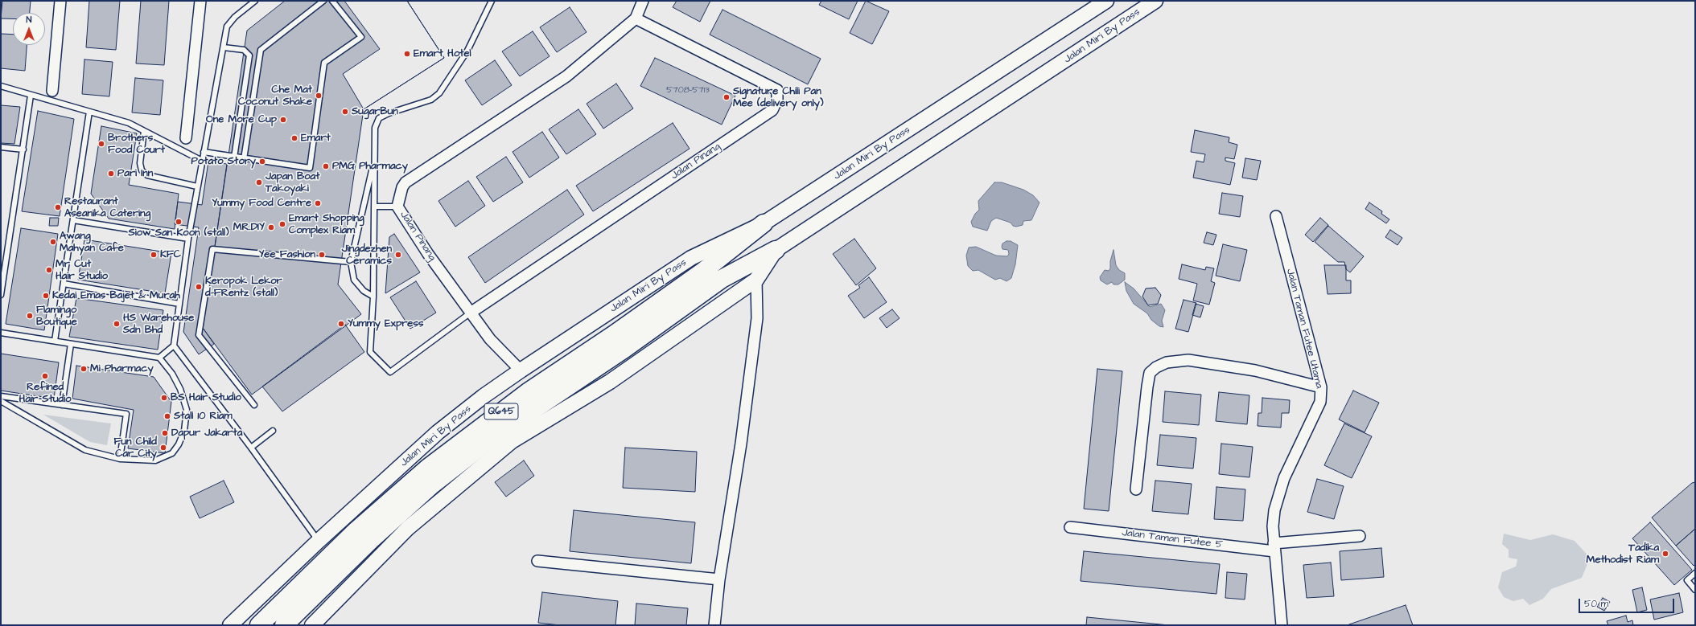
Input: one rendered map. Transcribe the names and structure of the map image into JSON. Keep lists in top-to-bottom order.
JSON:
{
  "streets": {
    "highway": ["Q645"],
    "main road": ["Jalan Miri By Pass"],
    "street": ["Jalan Pinang", "Jalan Taman Futee Utama", "Jalan Taman Futee 5"]
  },
  "crossings": [
    ["Jalan Miri By Pass", "Jalan Pinang"],
    ["Jalan Miri By Pass", "Q645"],
    ["Jalan Taman Futee Utama", "Jalan Taman Futee 5"]
  ],
  "places": [
    "Emart Hotel",
    "Che Mat Coconut Shake",
    "Signature Chili Pan Mee (delivery only)",
    "SugarBun",
    "One More Cup",
    "Emart",
    "Brothers Food Court",
    "Potato Story",
    "PMG Pharmacy",
    "Pari Inn",
    "Japan Boat Takoyaki",
    "Yummy Food Centre",
    "Restaurant Aseanika Catering",
    "Siow San Koon (stall)",
    "Emart Shopping Complex Riam",
    "MR.DIY",
    "Awang Mahyan Cafe",
    "KFC",
    "Yee Fashion",
    "Jingdezhen Ceramics",
    "Mr Cut Hair Studio",
    "Keropok Lekor d-FRentz (stall)",
    "Kedai Emas Bajet & Murah",
    "Flamingo Boutique",
    "HS Warehouse Sdn Bhd",
    "Yummy Express",
    "Mi Pharmacy",
    "Refined Hair Studio",
    "BS Hair Studio",
    "Stall 10 Riam",
    "Dapur Jakarta",
    "Fun Child Car City",
    "Tadika Methodist Riam"
  ],
  "house_numbers": ["5708-5713"],
  "scale_bar": "50 m",
  "north": "top"
}
